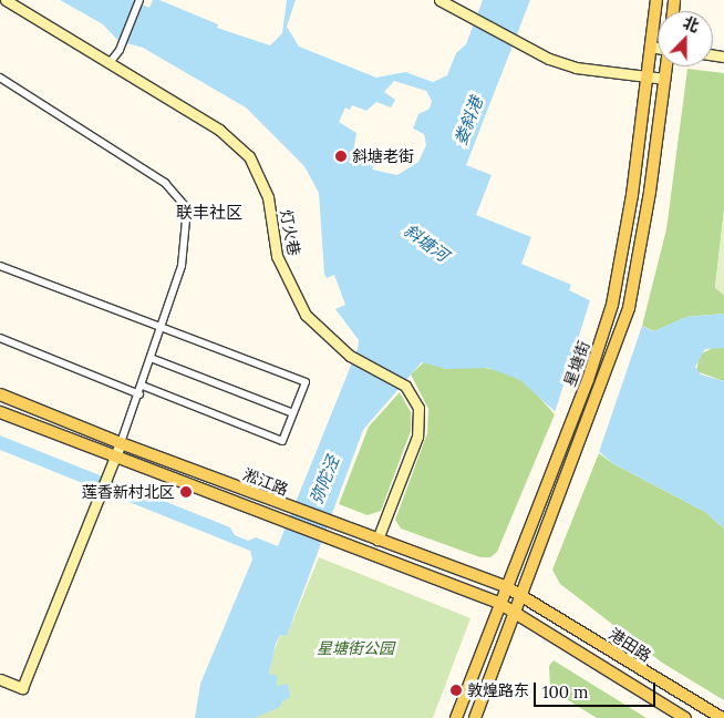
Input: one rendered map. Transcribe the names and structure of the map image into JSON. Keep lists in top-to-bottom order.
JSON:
{
  "streets": {
    "main road": ["星塘街", "淞江路", "港田路"],
    "street": ["灯火巷"]
  },
  "crossings": [
    ["灯火巷", "淞江路"],
    ["星塘街", "淞江路"],
    ["星塘街", "港田路"],
    ["淞江路", "港田路"]
  ],
  "districts": ["联丰社区"],
  "water": ["娄斜港", "斜塘河", "弥陀泾"],
  "parks": ["星塘街公园"],
  "places": ["斜塘老街", "莲香新村北区", "敦煌路东"],
  "scale_bar": "100 m",
  "north": "top"
}
